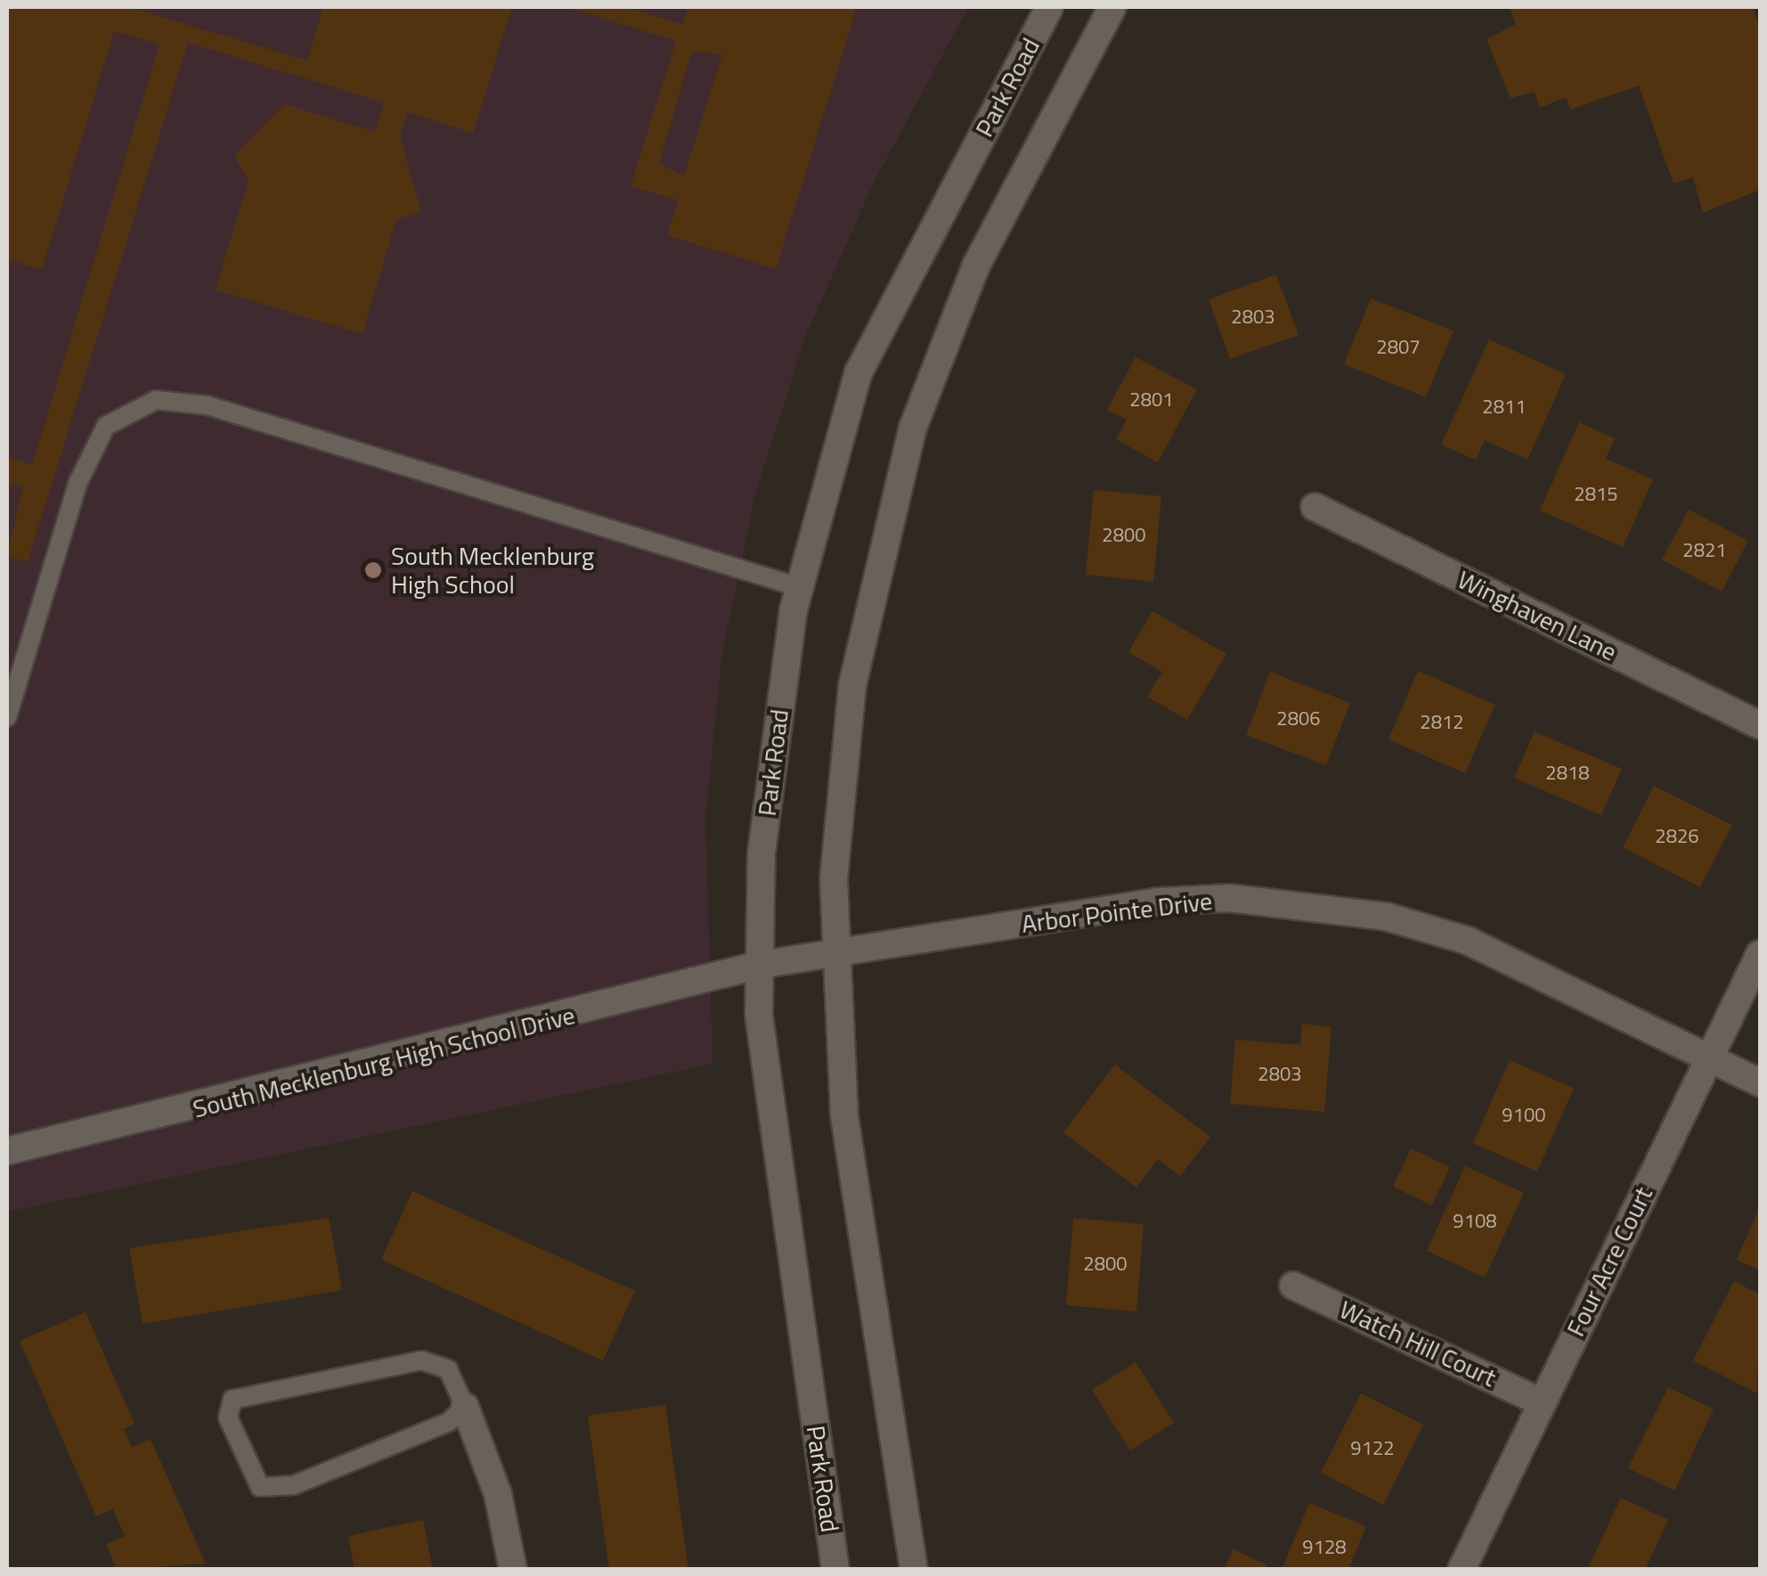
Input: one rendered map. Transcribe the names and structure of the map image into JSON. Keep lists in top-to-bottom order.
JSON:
{
  "streets": {
    "street": [
      "Park Road",
      "Winghaven Lane",
      "Arbor Pointe Drive",
      "South Mecklenburg High School Drive",
      "Four Acre Court",
      "Watch Hill Court"
    ]
  },
  "crossings": [
    ["Park Road", "Arbor Pointe Drive"],
    ["Park Road", "South Mecklenburg High School Drive"],
    ["Arbor Pointe Drive", "South Mecklenburg High School Drive"],
    ["Arbor Pointe Drive", "Four Acre Court"],
    ["Four Acre Court", "Watch Hill Court"]
  ],
  "places": ["South Mecklenburg High School"],
  "house_numbers": [
    "2803",
    "2807",
    "2801",
    "2811",
    "2815",
    "2800",
    "2821",
    "2806",
    "2812",
    "2818",
    "2826",
    "2803",
    "9100",
    "9108",
    "2800",
    "9122",
    "9128"
  ]
}
